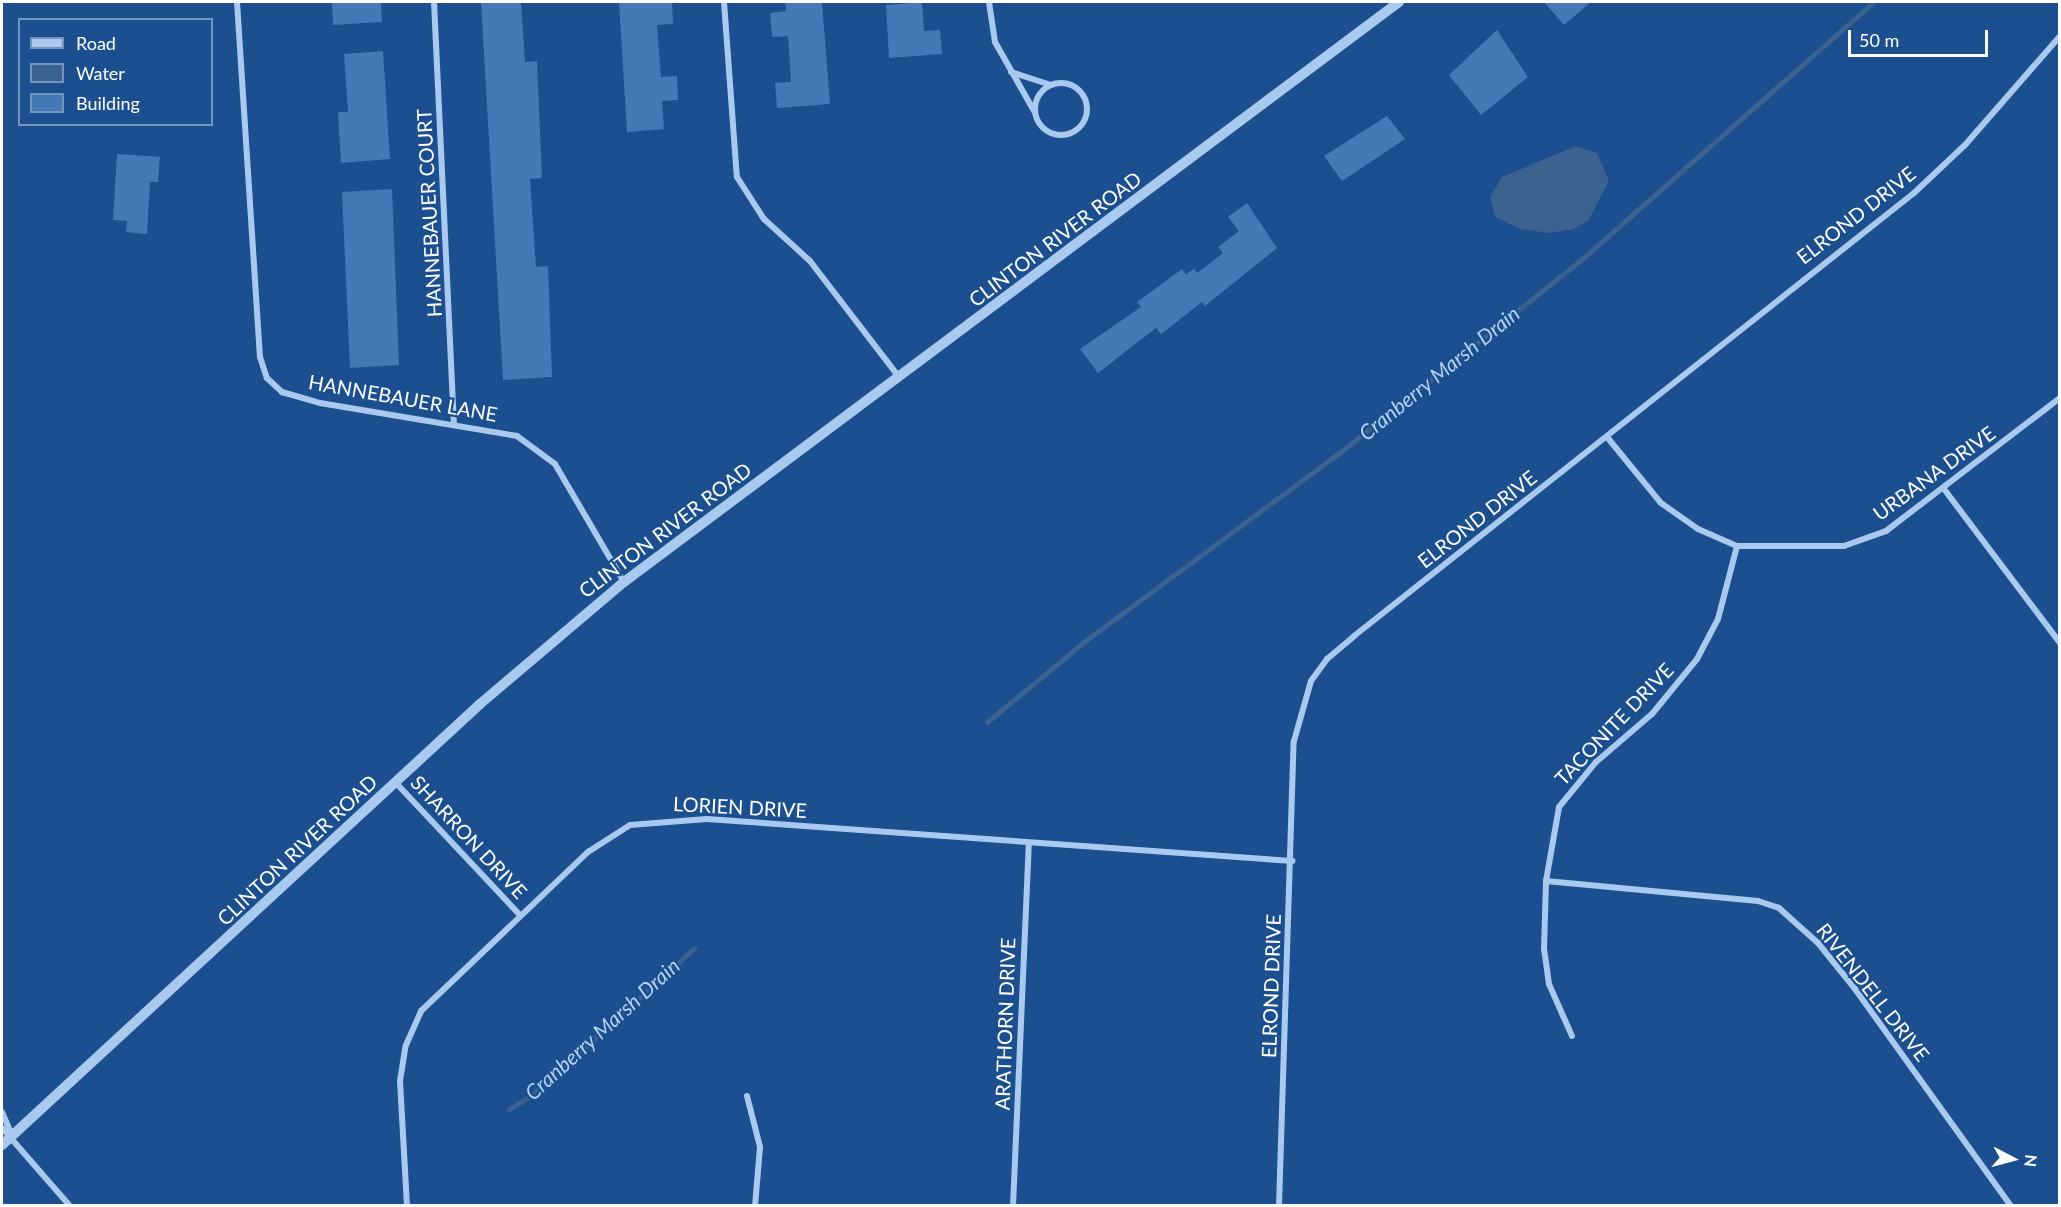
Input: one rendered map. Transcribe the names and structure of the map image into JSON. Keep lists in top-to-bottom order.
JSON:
{
  "streets": {
    "street": [
      "HANNEBAUER COURT",
      "ELROND DRIVE",
      "CLINTON RIVER ROAD",
      "HANNEBAUER LANE",
      "URBANA DRIVE",
      "TACONITE DRIVE",
      "LORIEN DRIVE",
      "SHARRON DRIVE",
      "RIVENDELL DRIVE",
      "ARATHORN DRIVE"
    ]
  },
  "crossings": [
    ["HANNEBAUER COURT", "HANNEBAUER LANE"],
    ["ELROND DRIVE", "URBANA DRIVE"],
    ["ELROND DRIVE", "LORIEN DRIVE"],
    ["CLINTON RIVER ROAD", "HANNEBAUER LANE"],
    ["CLINTON RIVER ROAD", "SHARRON DRIVE"],
    ["URBANA DRIVE", "TACONITE DRIVE"],
    ["TACONITE DRIVE", "RIVENDELL DRIVE"],
    ["LORIEN DRIVE", "SHARRON DRIVE"],
    ["LORIEN DRIVE", "ARATHORN DRIVE"]
  ],
  "water": ["Cranberry Marsh Drain"],
  "legend": ["Road", "Water", "Building"],
  "scale_bar": "50 m",
  "north": "right"
}
